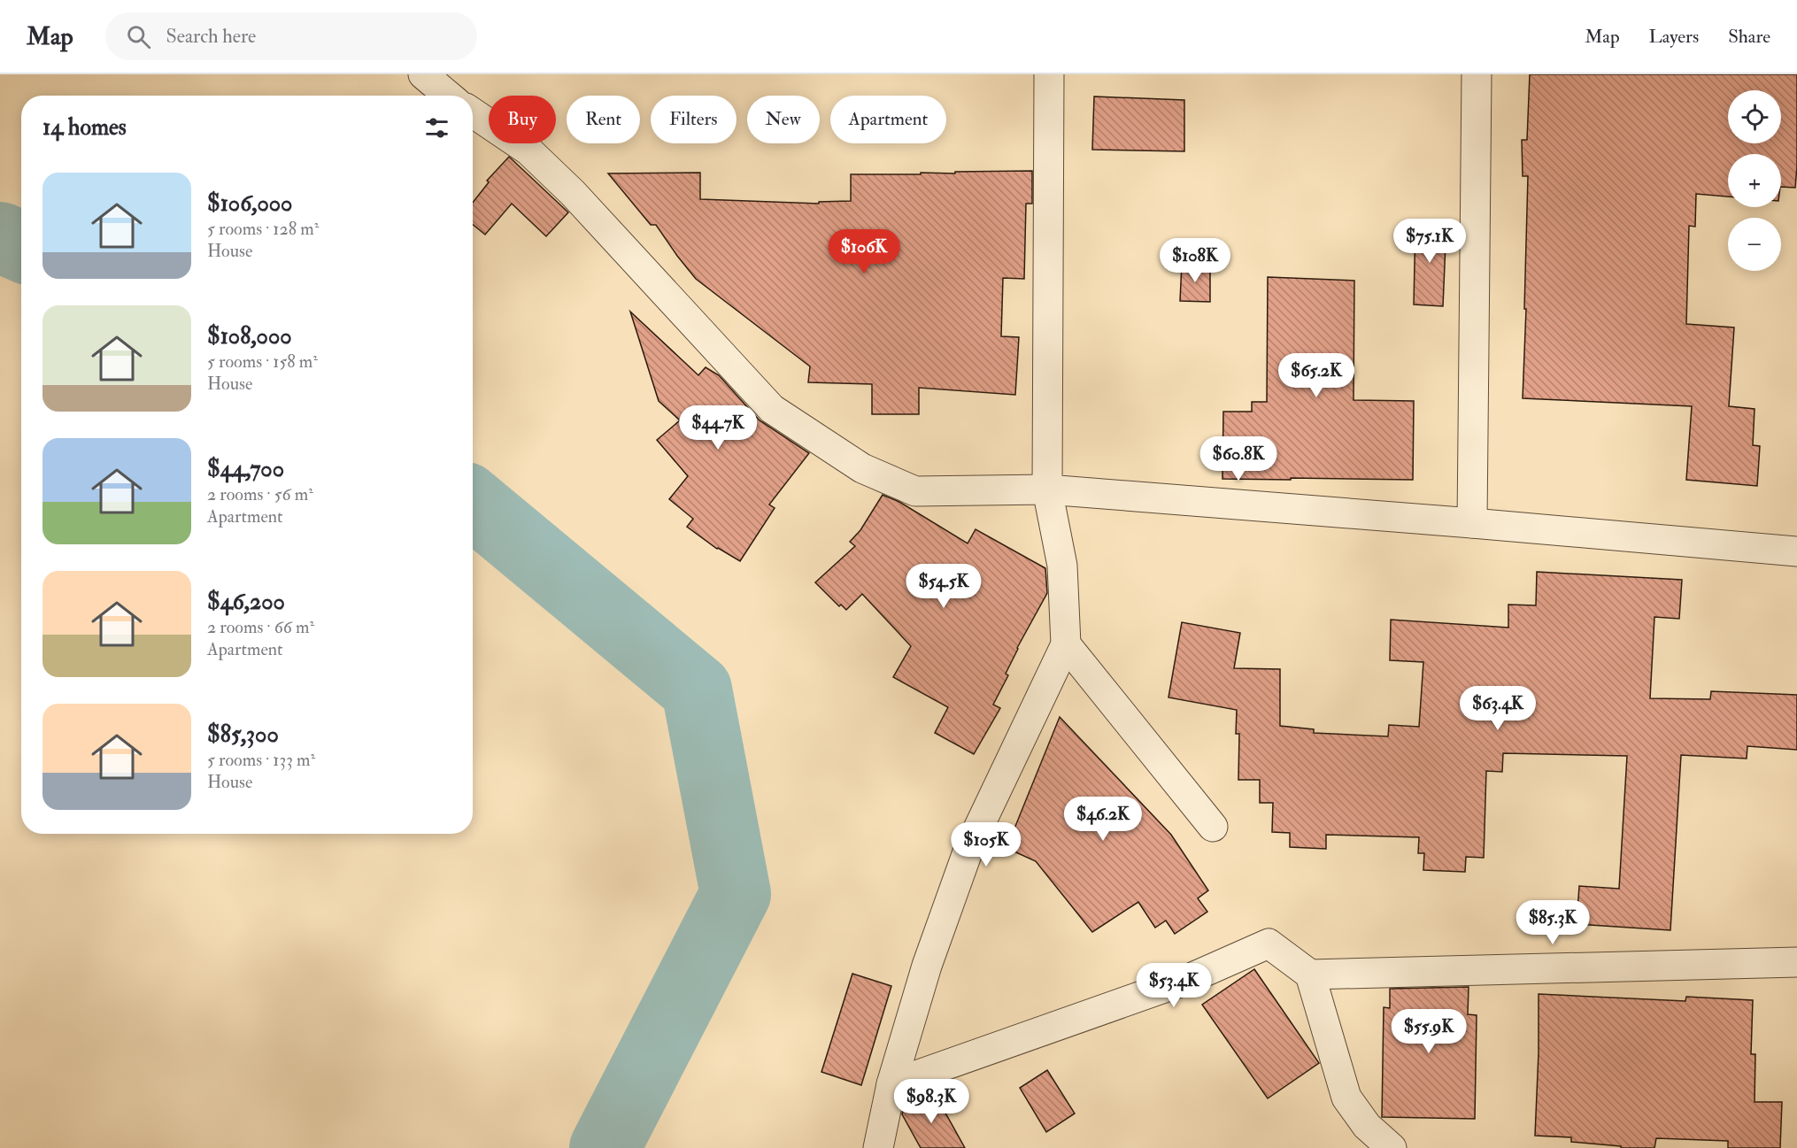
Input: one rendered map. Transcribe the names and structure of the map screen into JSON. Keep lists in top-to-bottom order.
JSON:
{
  "page": {
    "header": "Map",
    "search": "Search here",
    "nav": ["Map", "Layers", "Share"],
    "map_buttons": ["+", "−"],
    "chip": [
      "Buy",
      "Rent",
      "Filters",
      "New",
      "Apartment"
    ],
    "heading": "14 homes",
    "list": [
      {
        "name": "$106,000",
        "note": "5 rooms · 128 m² · House"
      },
      {
        "name": "$108,000",
        "note": "5 rooms · 158 m² · House"
      },
      {
        "name": "$44,700",
        "note": "2 rooms · 56 m² · Apartment"
      },
      {
        "name": "$46,200",
        "note": "2 rooms · 66 m² · Apartment"
      },
      {
        "name": "$85,300",
        "note": "5 rooms · 133 m² · House"
      }
    ],
    "price": [
      "$75.1K",
      "$106K",
      "$108K",
      "$65.2K",
      "$44.7K",
      "$60.8K",
      "$54.5K",
      "$63.4K",
      "$46.2K",
      "$105K",
      "$85.3K",
      "$53.4K",
      "$55.9K",
      "$98.3K"
    ]
  }
}
